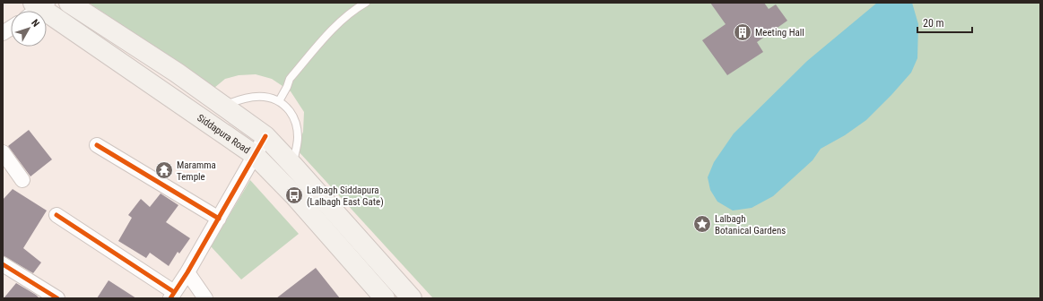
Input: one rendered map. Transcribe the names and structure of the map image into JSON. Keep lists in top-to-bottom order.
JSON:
{
  "streets": {
    "main road": ["Siddapura Road"]
  },
  "places": {
    "building": ["Meeting Hall"],
    "temple": ["Maramma Temple"],
    "bus stop": ["Lalbagh Siddapura (Lalbagh East Gate)"],
    "place": ["Lalbagh Botanical Gardens"]
  },
  "scale_bar": "20 m",
  "north": "top right"
}
